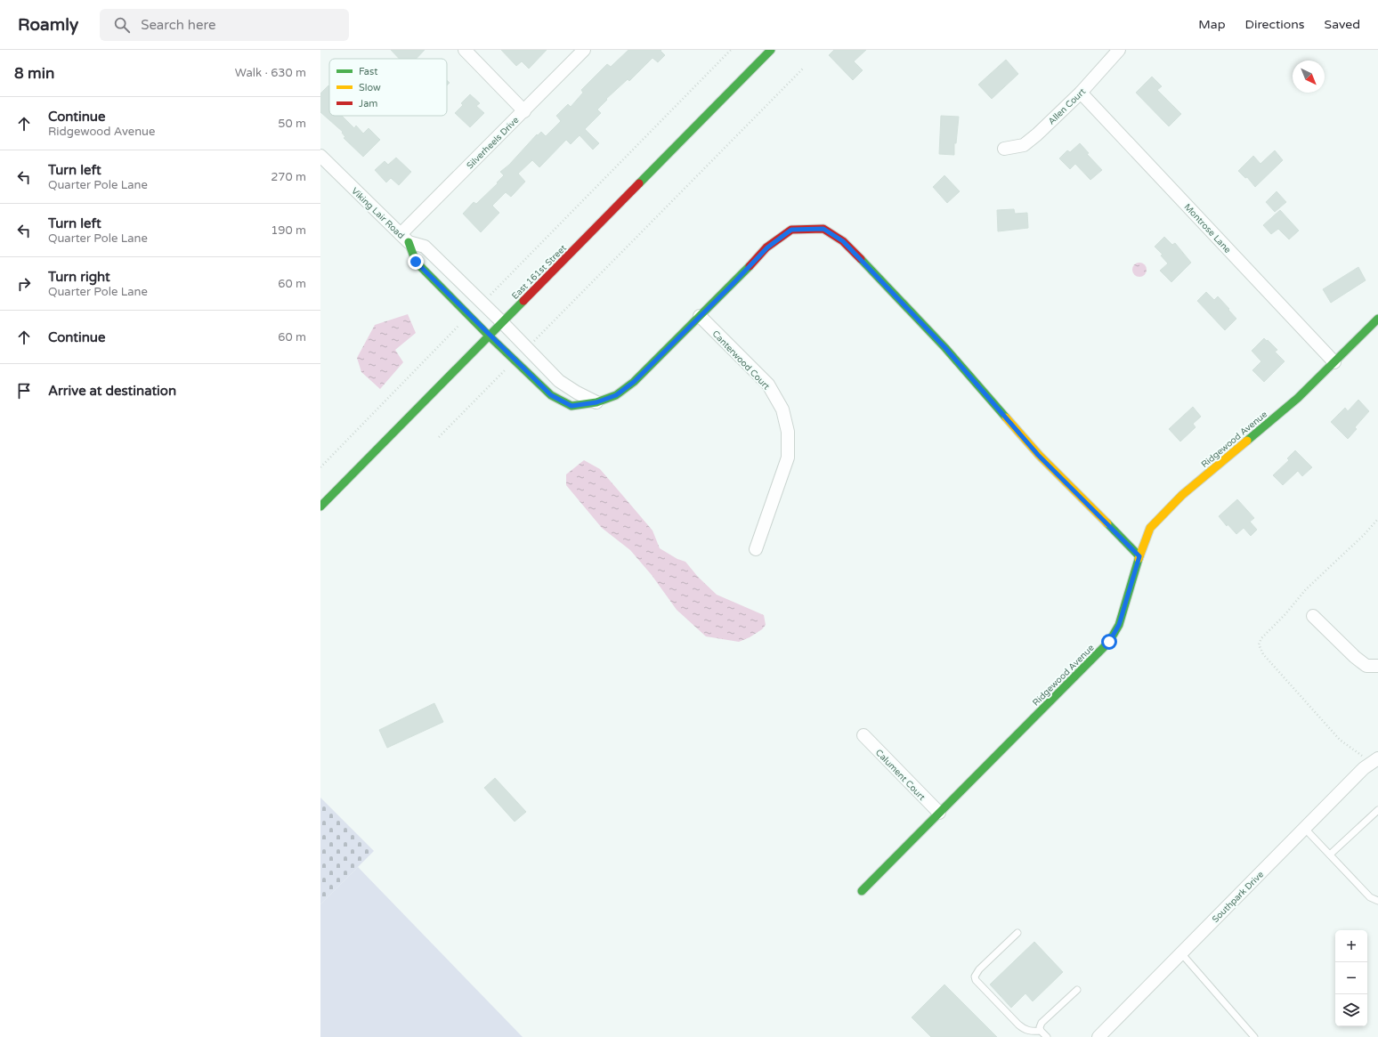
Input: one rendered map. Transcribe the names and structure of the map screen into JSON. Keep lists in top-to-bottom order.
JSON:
{
  "streets": {
    "street": [
      "Allen Court",
      "Silverheels Drive",
      "Viking Lair Road",
      "Montrose Lane",
      "East 161st Street",
      "Canterwood Court",
      "Ridgewood Avenue",
      "Calument Court",
      "Southpark Drive"
    ]
  },
  "crossings": [
    ["Allen Court", "Montrose Lane"],
    ["Silverheels Drive", "Viking Lair Road"],
    ["Viking Lair Road", "East 161st Street"],
    ["Montrose Lane", "Ridgewood Avenue"],
    ["Ridgewood Avenue", "Calument Court"]
  ],
  "legend": ["Fast", "Slow", "Jam"],
  "north": "bottom right",
  "page": {
    "header": "Roamly",
    "search": "Search here",
    "nav": ["Map", "Directions", "Saved"],
    "heading": ["8 min", "Walk · 630 m"],
    "list": [
      ["Continue", "Ridgewood Avenue", "50 m"],
      ["Turn left", "Quarter Pole Lane", "270 m"],
      ["Turn left", "Quarter Pole Lane", "190 m"],
      ["Turn right", "Quarter Pole Lane", "60 m"],
      ["Continue", "60 m"],
      "Arrive at destination"
    ],
    "map_buttons": ["+", "−"]
  }
}
